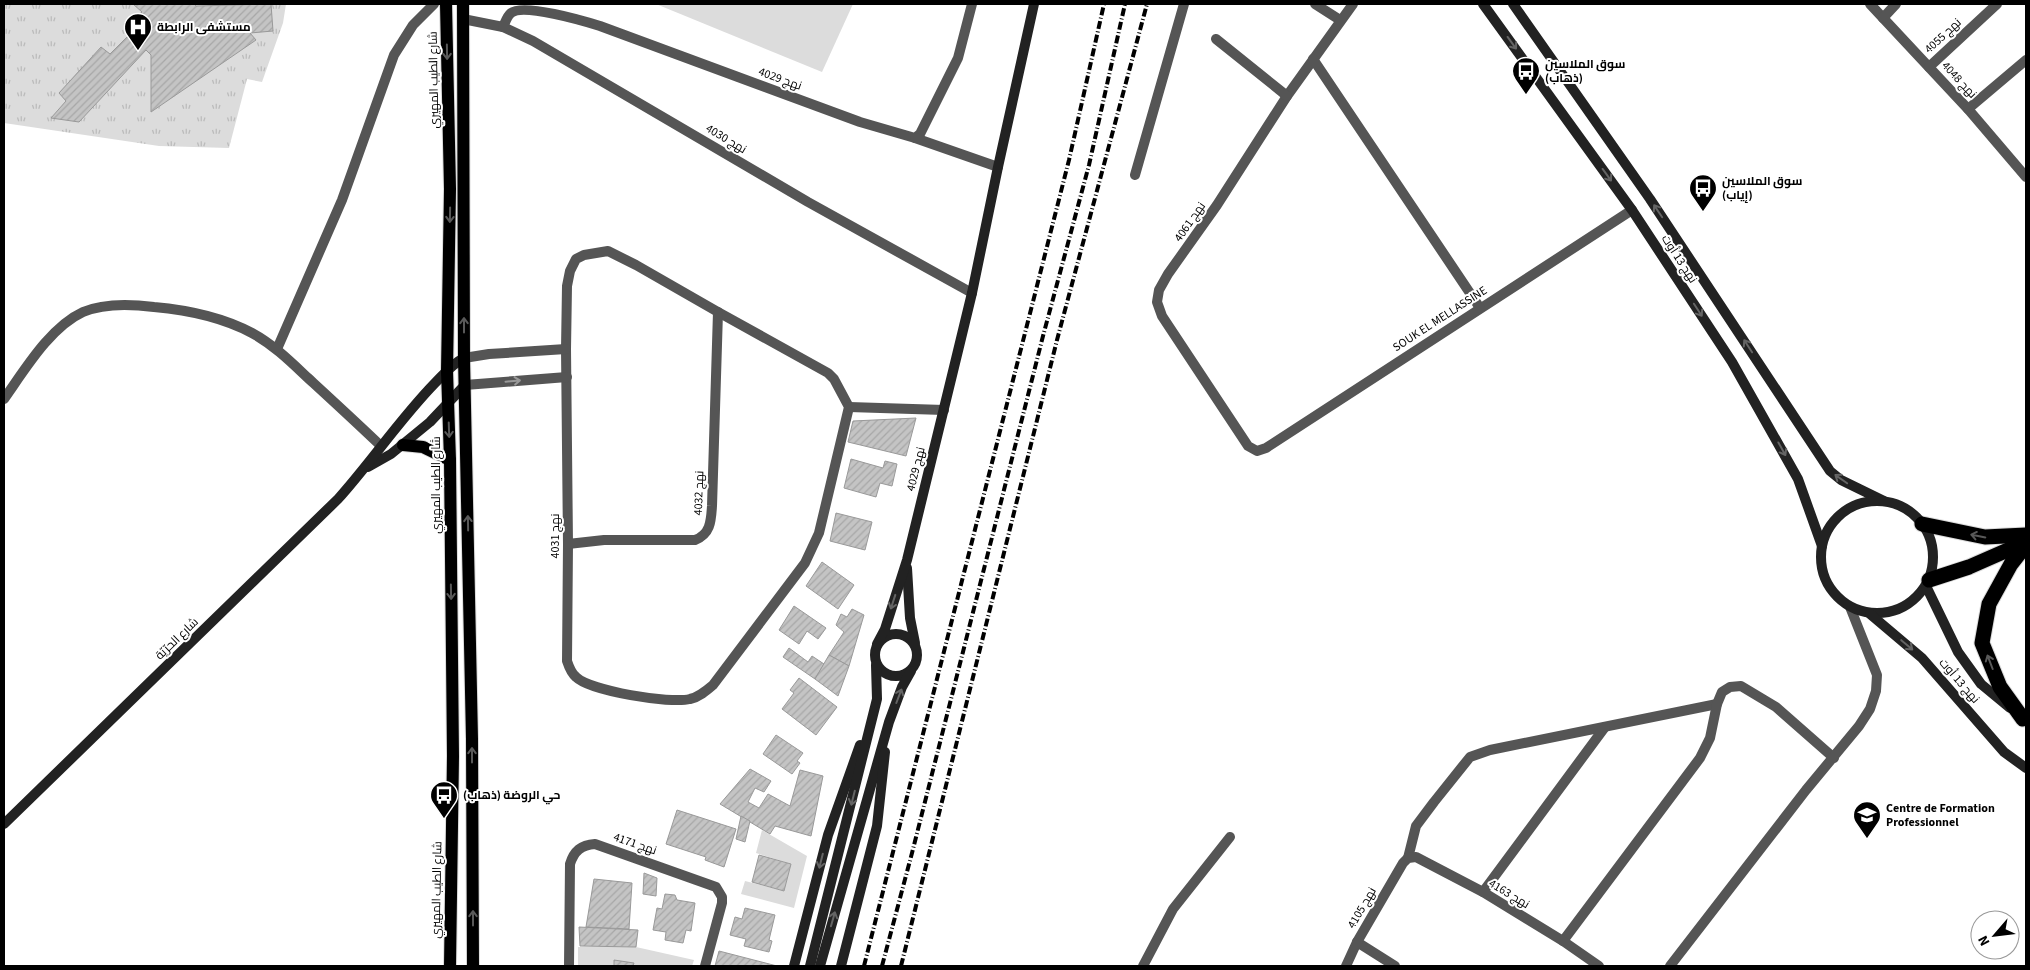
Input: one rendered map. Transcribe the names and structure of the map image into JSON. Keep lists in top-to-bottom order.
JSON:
{
  "streets": {
    "main road": ["شارع الطيب المهيري"],
    "street": [
      "نهج 4055",
      "نهج 4029",
      "نهج 4048",
      "نهج 4030",
      "نهج 4061",
      "نهج 13 أوت",
      "SOUK EL MELLASSINE",
      "نهج 4032",
      "نهج 4031",
      "شارع الحرّيّة",
      "نهج 4171",
      "نهج 4163",
      "نهج 4105"
    ]
  },
  "crossings": [
    ["نهج 4055", "نهج 4048"],
    ["نهج 4029", "نهج 4030"],
    ["شارع الطيب المهيري", "شارع الحرّيّة"],
    ["نهج 4061", "SOUK EL MELLASSINE"],
    ["نهج 13 أوت", "SOUK EL MELLASSINE"],
    ["نهج 4032", "نهج 4031"],
    ["نهج 4163", "نهج 4105"]
  ],
  "places": {
    "hospital": ["مستشفى الرابطة"],
    "bus stop": ["سوق الملاسين (ذهاب)", "سوق الملاسين (إياب)", "حي الروضة (ذهاب)"],
    "school or university": ["Centre de Formation Professionnel"]
  },
  "north": "bottom left"
}
